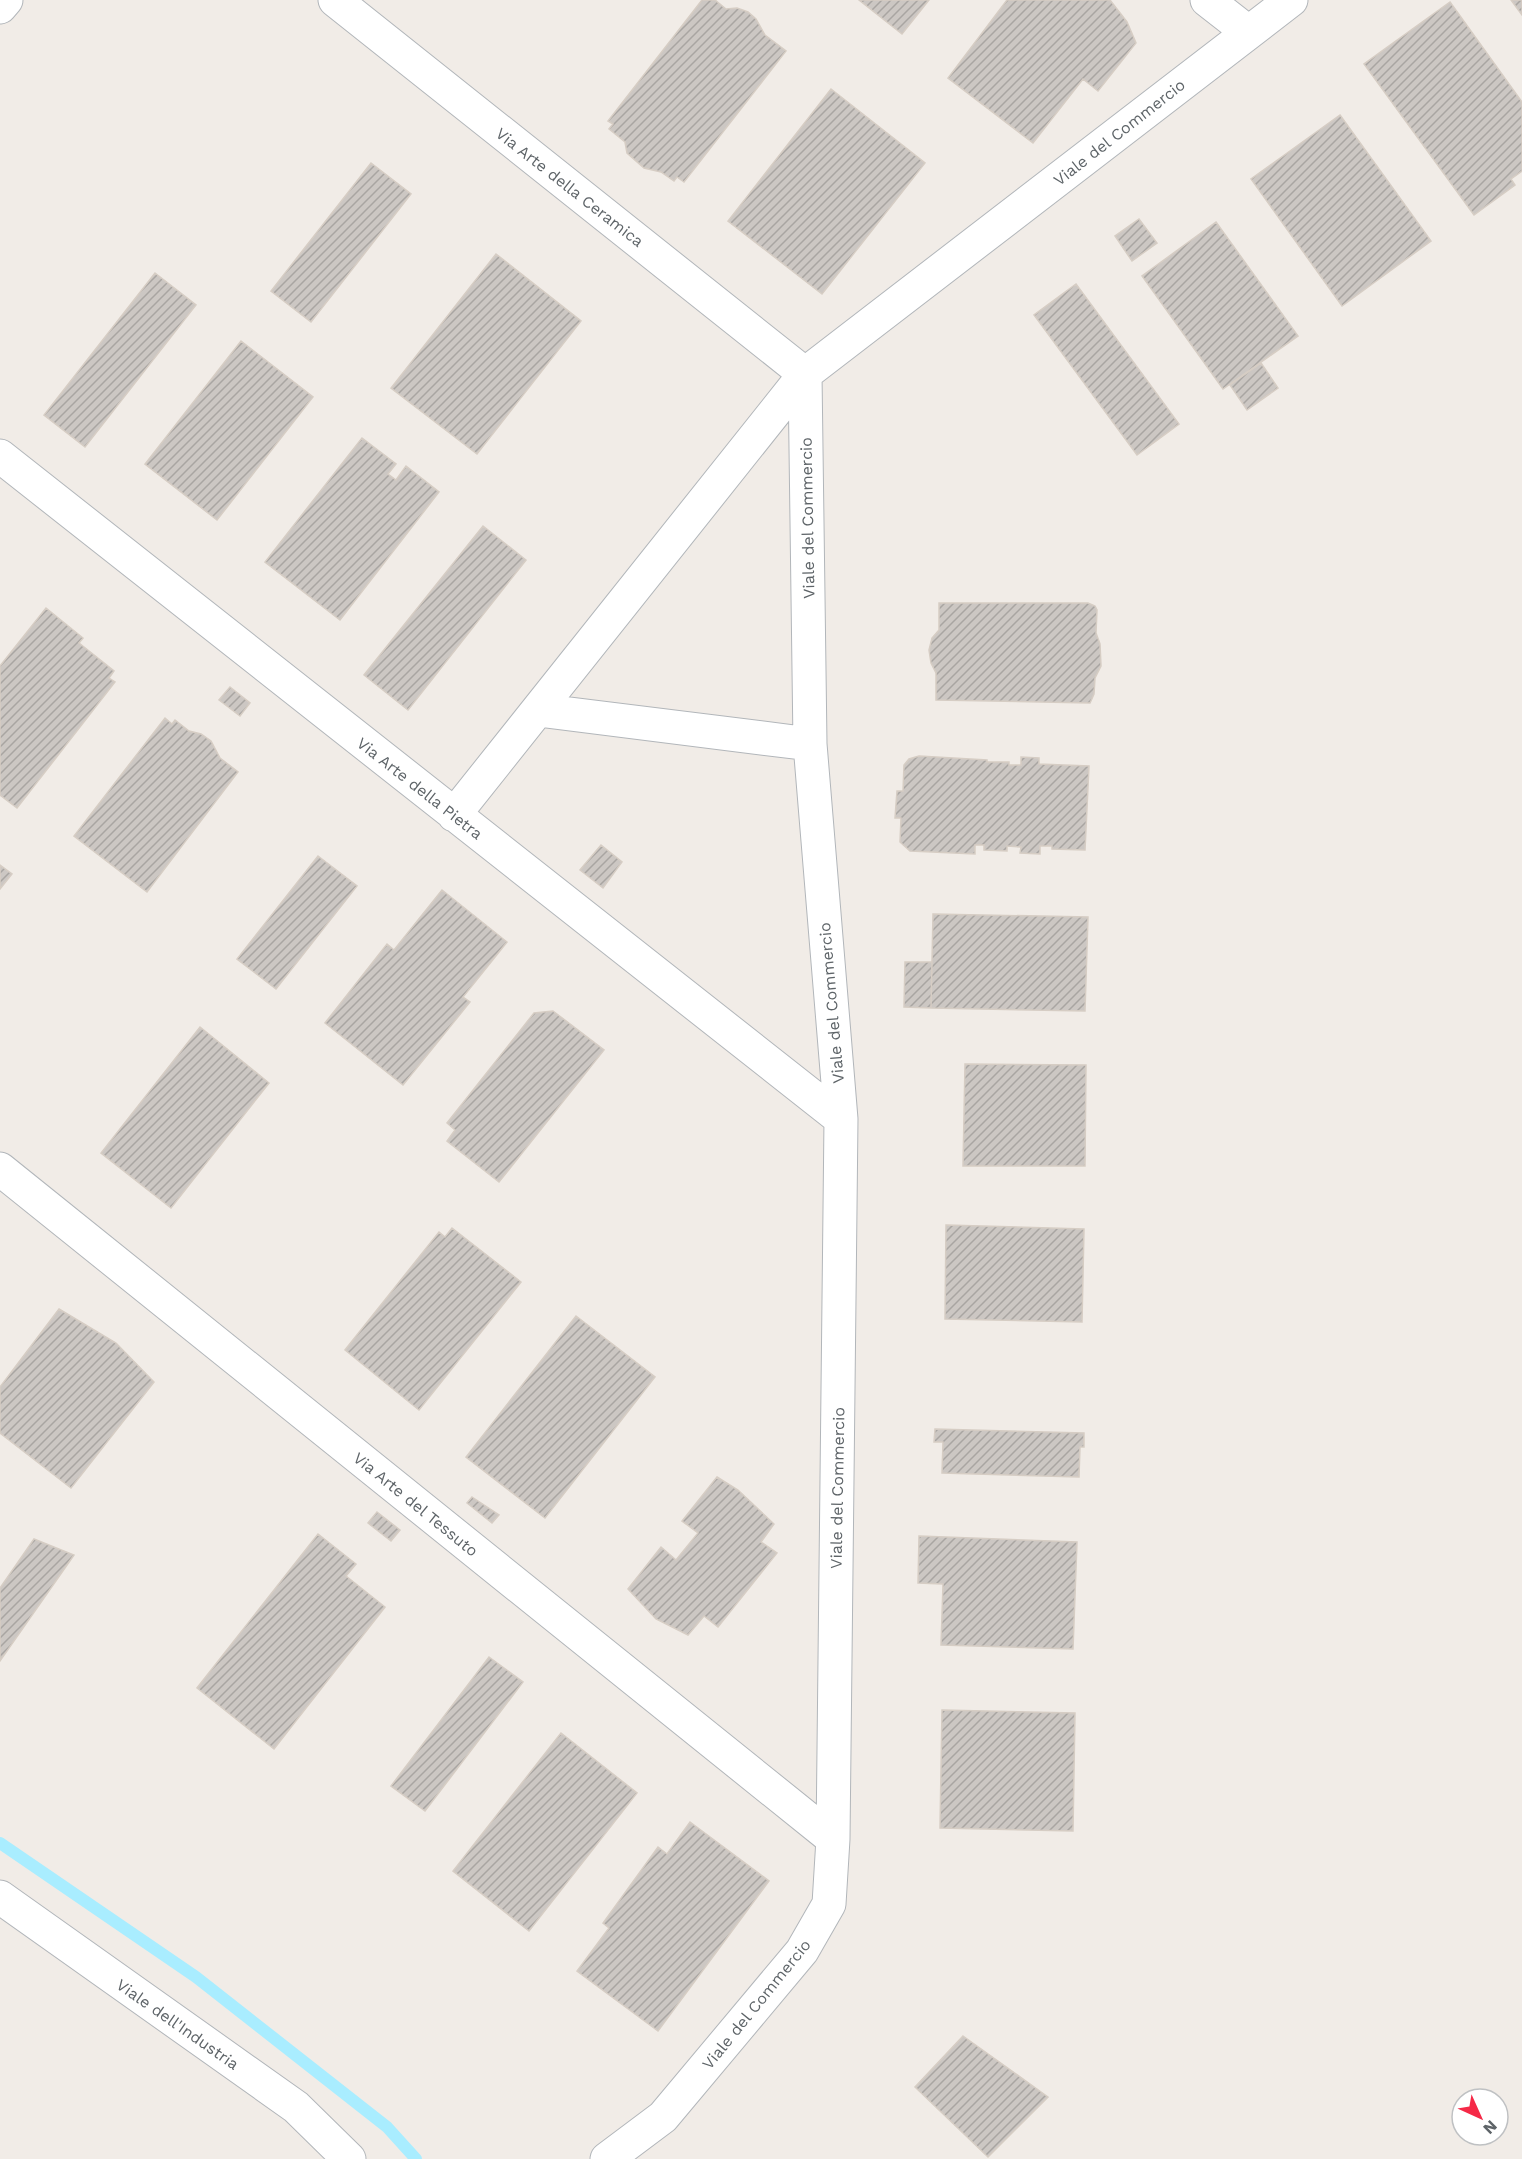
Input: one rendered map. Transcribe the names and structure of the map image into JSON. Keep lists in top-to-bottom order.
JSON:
{
  "streets": {
    "street": [
      "Viale del Commercio",
      "Via Arte della Ceramica",
      "Via Arte della Pietra",
      "Via Arte del Tessuto",
      "Viale dell'Industria"
    ]
  },
  "crossings": [
    ["Viale del Commercio", "Via Arte della Ceramica"],
    ["Viale del Commercio", "Via Arte della Pietra"],
    ["Viale del Commercio", "Via Arte del Tessuto"]
  ],
  "north": "bottom right"
}
